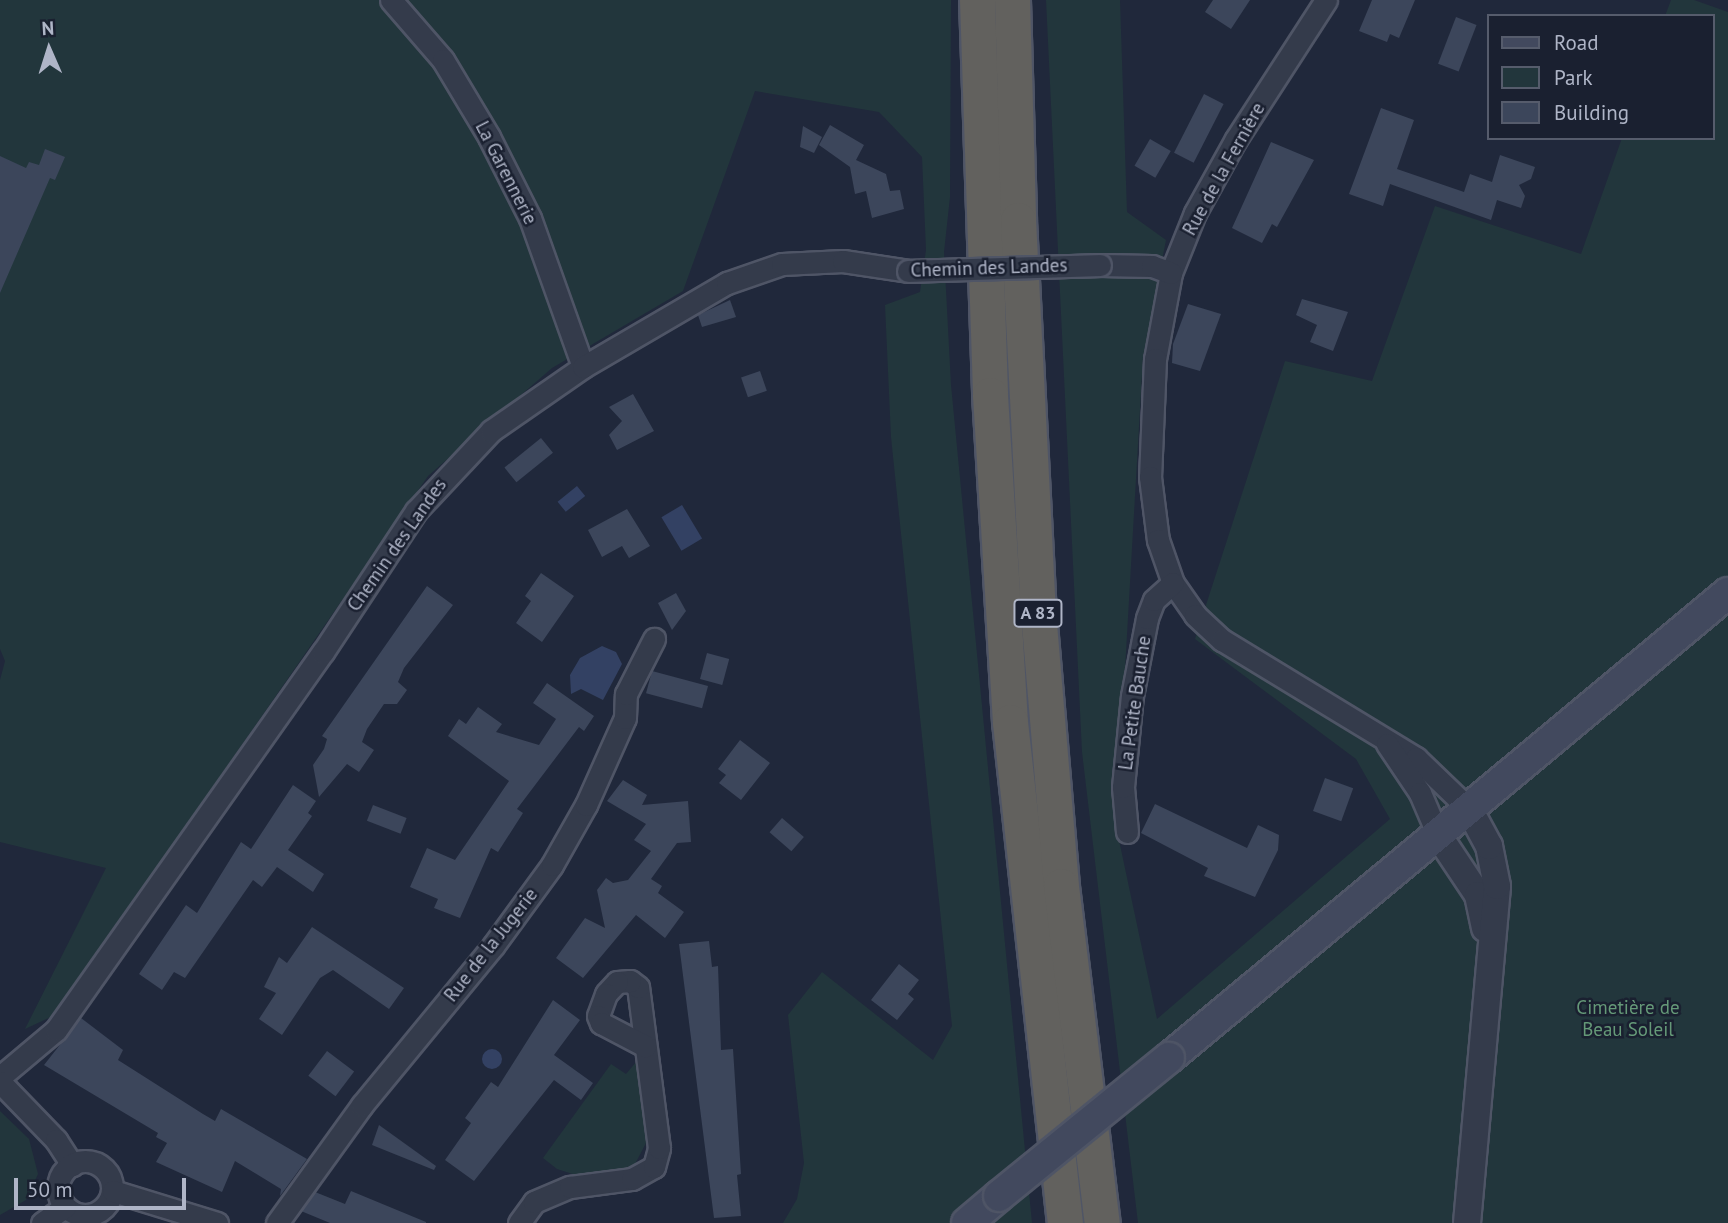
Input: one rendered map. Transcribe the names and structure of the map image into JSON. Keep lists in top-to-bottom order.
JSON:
{
  "streets": {
    "highway": ["A 83"],
    "street": [
      "Rue de la Fernière",
      "La Garennerie",
      "Chemin des Landes",
      "La Petite Bauche",
      "Rue de la Jugerie"
    ]
  },
  "crossings": [
    ["Rue de la Fernière", "Chemin des Landes"],
    ["Rue de la Fernière", "La Petite Bauche"],
    ["La Garennerie", "Chemin des Landes"]
  ],
  "parks": ["Cimetière de Beau Soleil"],
  "legend": ["Road", "Park", "Building"],
  "scale_bar": "50 m",
  "north": "top"
}
